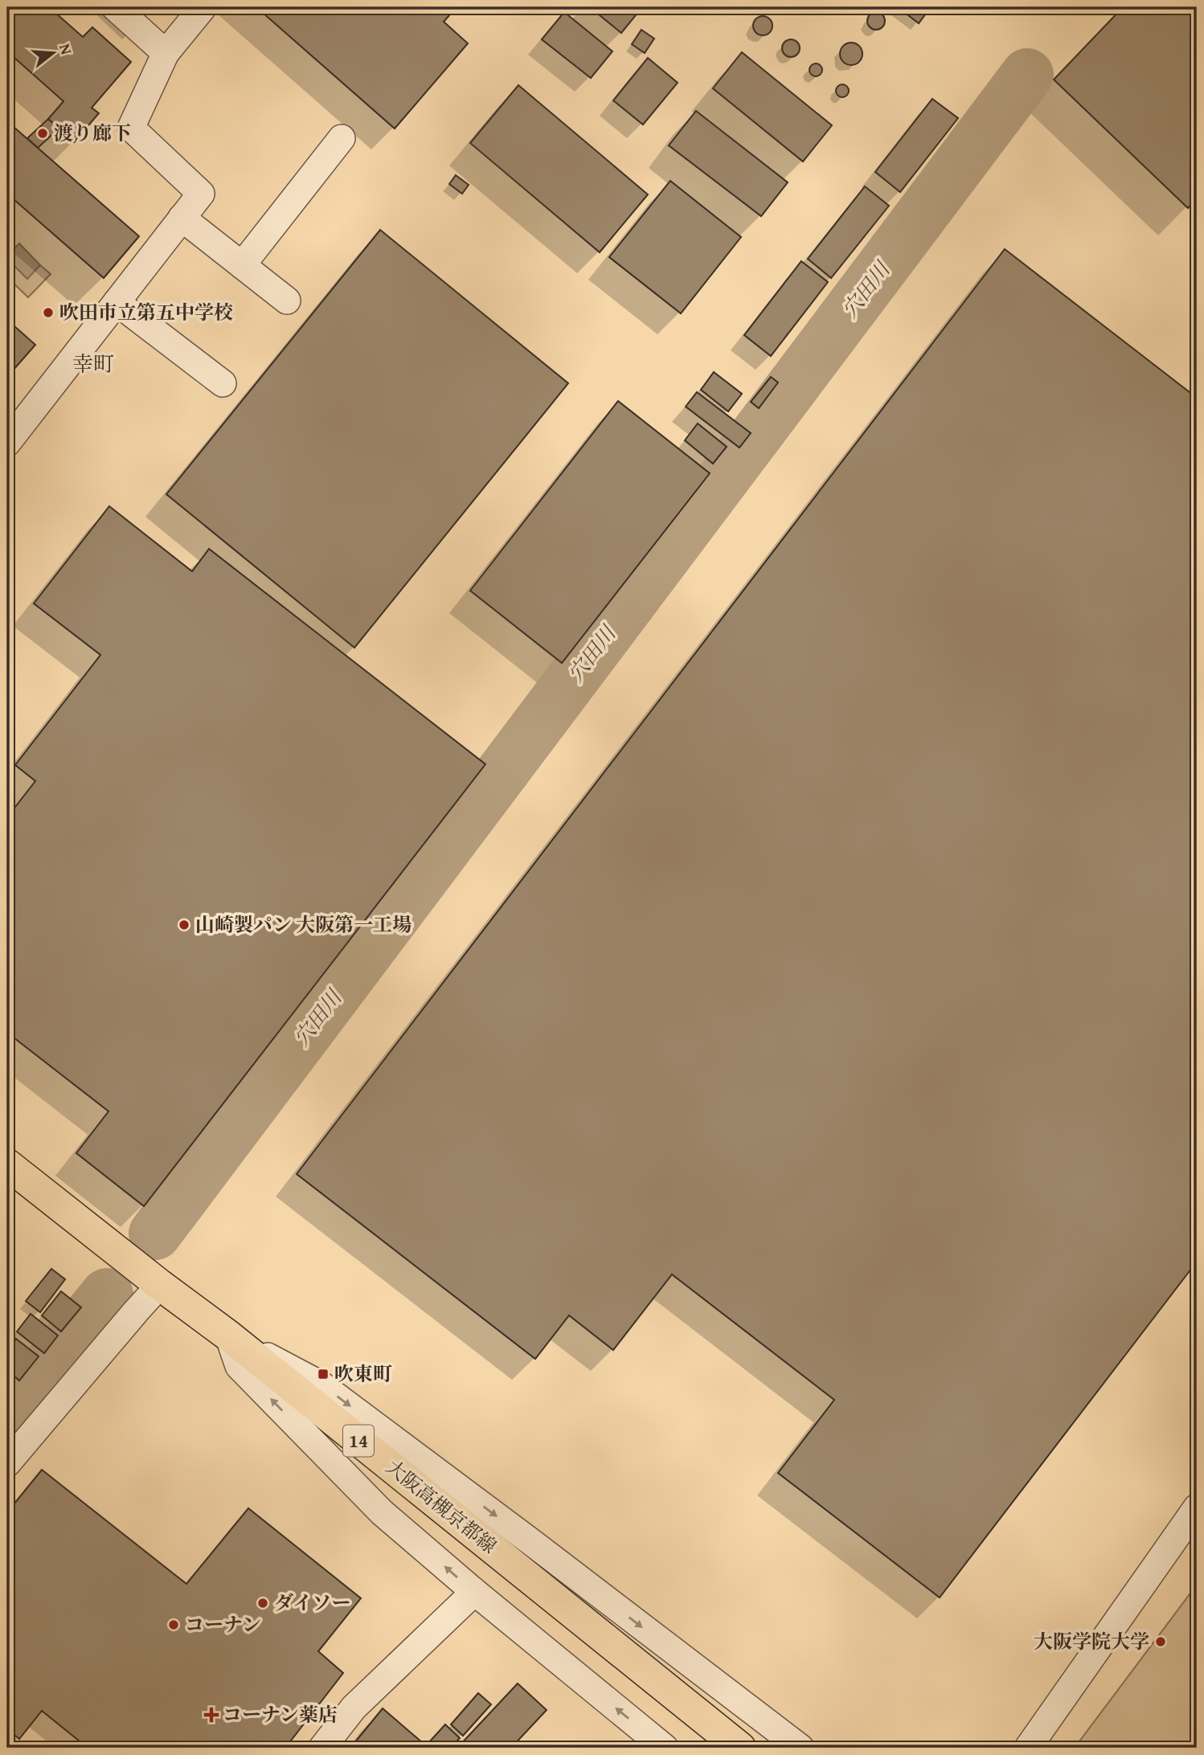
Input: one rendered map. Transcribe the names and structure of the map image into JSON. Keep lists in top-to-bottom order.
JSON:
{
  "streets": {
    "main road": ["14", "大阪高槻京都線"]
  },
  "districts": ["幸町"],
  "water": ["穴田川"],
  "places": {
    "other": [
      "渡り廊下",
      "吹田市立第五中学校",
      "山崎製パン 大阪第一工場",
      "ダイソー",
      "コーナン",
      "大阪学院大学"
    ],
    "transit": ["吹東町"],
    "health": ["コーナン薬店"]
  },
  "north": "right"
}
